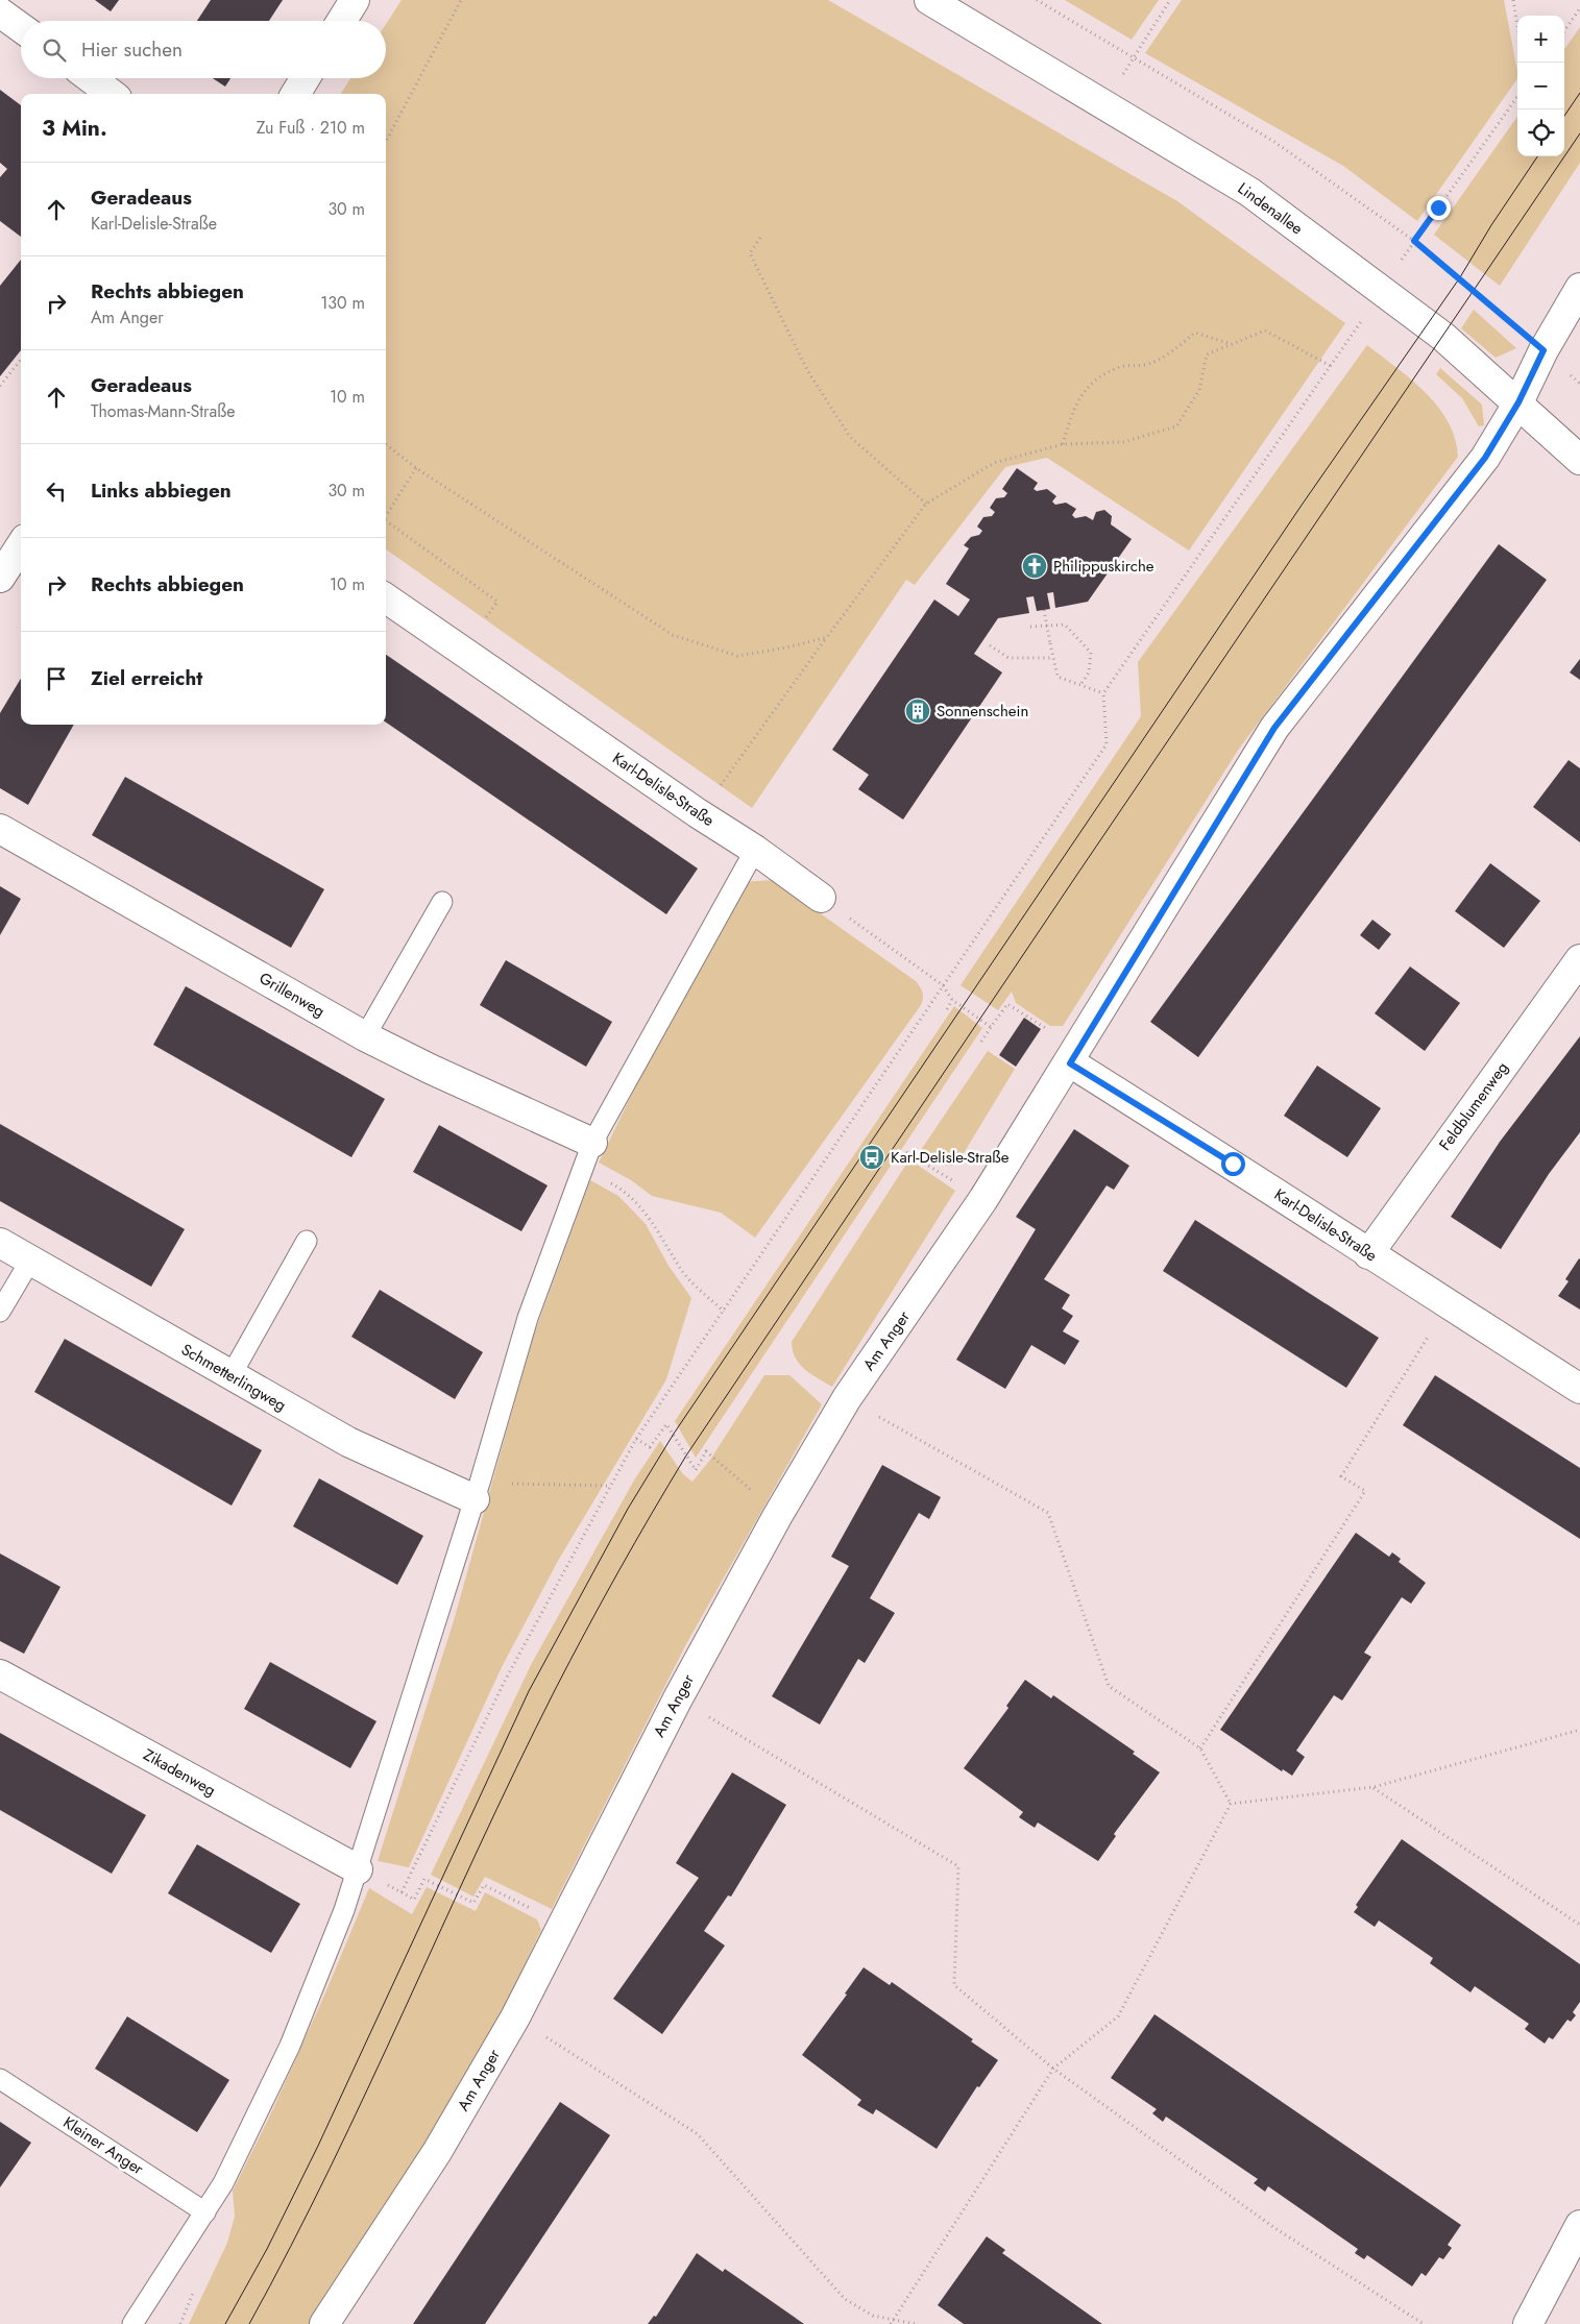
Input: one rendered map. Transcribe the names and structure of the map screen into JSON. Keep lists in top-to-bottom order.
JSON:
{
  "streets": {
    "street": [
      "Lindenallee",
      "Karl-Delisle-Straße",
      "Grillenweg",
      "Feldblumenweg",
      "Am Anger",
      "Schmetterlingweg",
      "Zikadenweg"
    ],
    "lane": ["Kleiner Anger"]
  },
  "crossings": [
    ["Lindenallee", "Am Anger"],
    ["Karl-Delisle-Straße", "Feldblumenweg"],
    ["Karl-Delisle-Straße", "Am Anger"]
  ],
  "places": {
    "church": ["Philippuskirche"],
    "building": ["Sonnenschein"],
    "bus stop": ["Karl-Delisle-Straße"]
  },
  "page": {
    "map_buttons": ["+", "−"],
    "search": "Hier suchen",
    "heading": ["3 Min.", "Zu Fuß · 210 m"],
    "list": [
      ["Geradeaus", "Karl-Delisle-Straße", "30 m"],
      ["Rechts abbiegen", "Am Anger", "130 m"],
      ["Geradeaus", "Thomas-Mann-Straße", "10 m"],
      ["Links abbiegen", "30 m"],
      ["Rechts abbiegen", "10 m"],
      "Ziel erreicht"
    ]
  }
}
